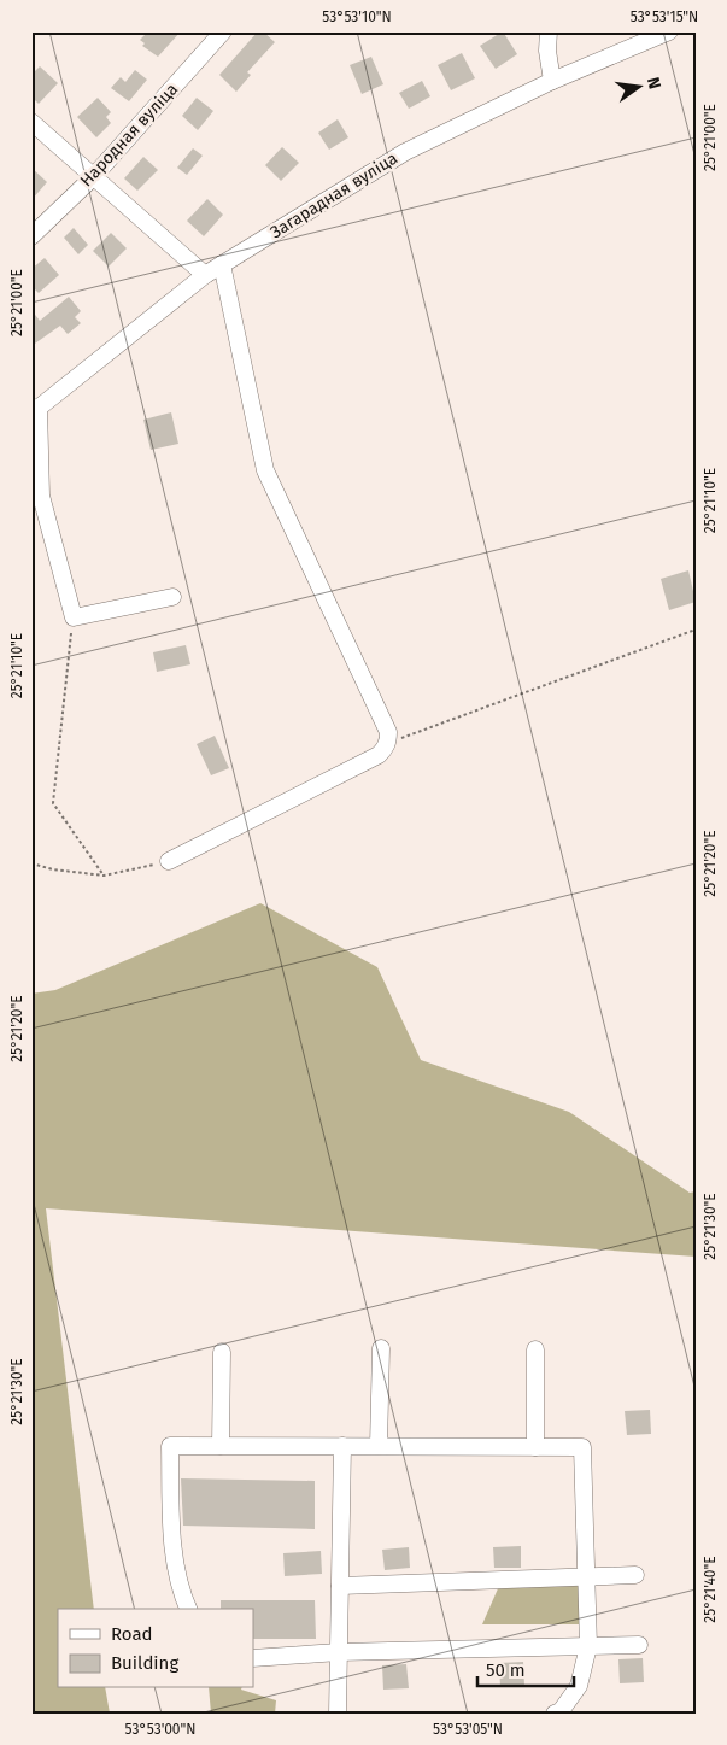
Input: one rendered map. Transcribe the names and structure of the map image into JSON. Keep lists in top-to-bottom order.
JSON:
{
  "streets": {
    "street": ["Народная вуліца", "Загарадная вуліца"]
  },
  "legend": ["Road", "Building"],
  "scale_bar": "50 m",
  "north": "right",
  "coordinates": [
    "53°53'10\"N",
    "53°53'15\"N",
    "25°21'00\"E",
    "25°21'10\"E",
    "25°21'20\"E",
    "25°21'30\"E",
    "25°21'40\"E",
    "53°53'00\"N",
    "53°53'05\"N"
  ]
}
